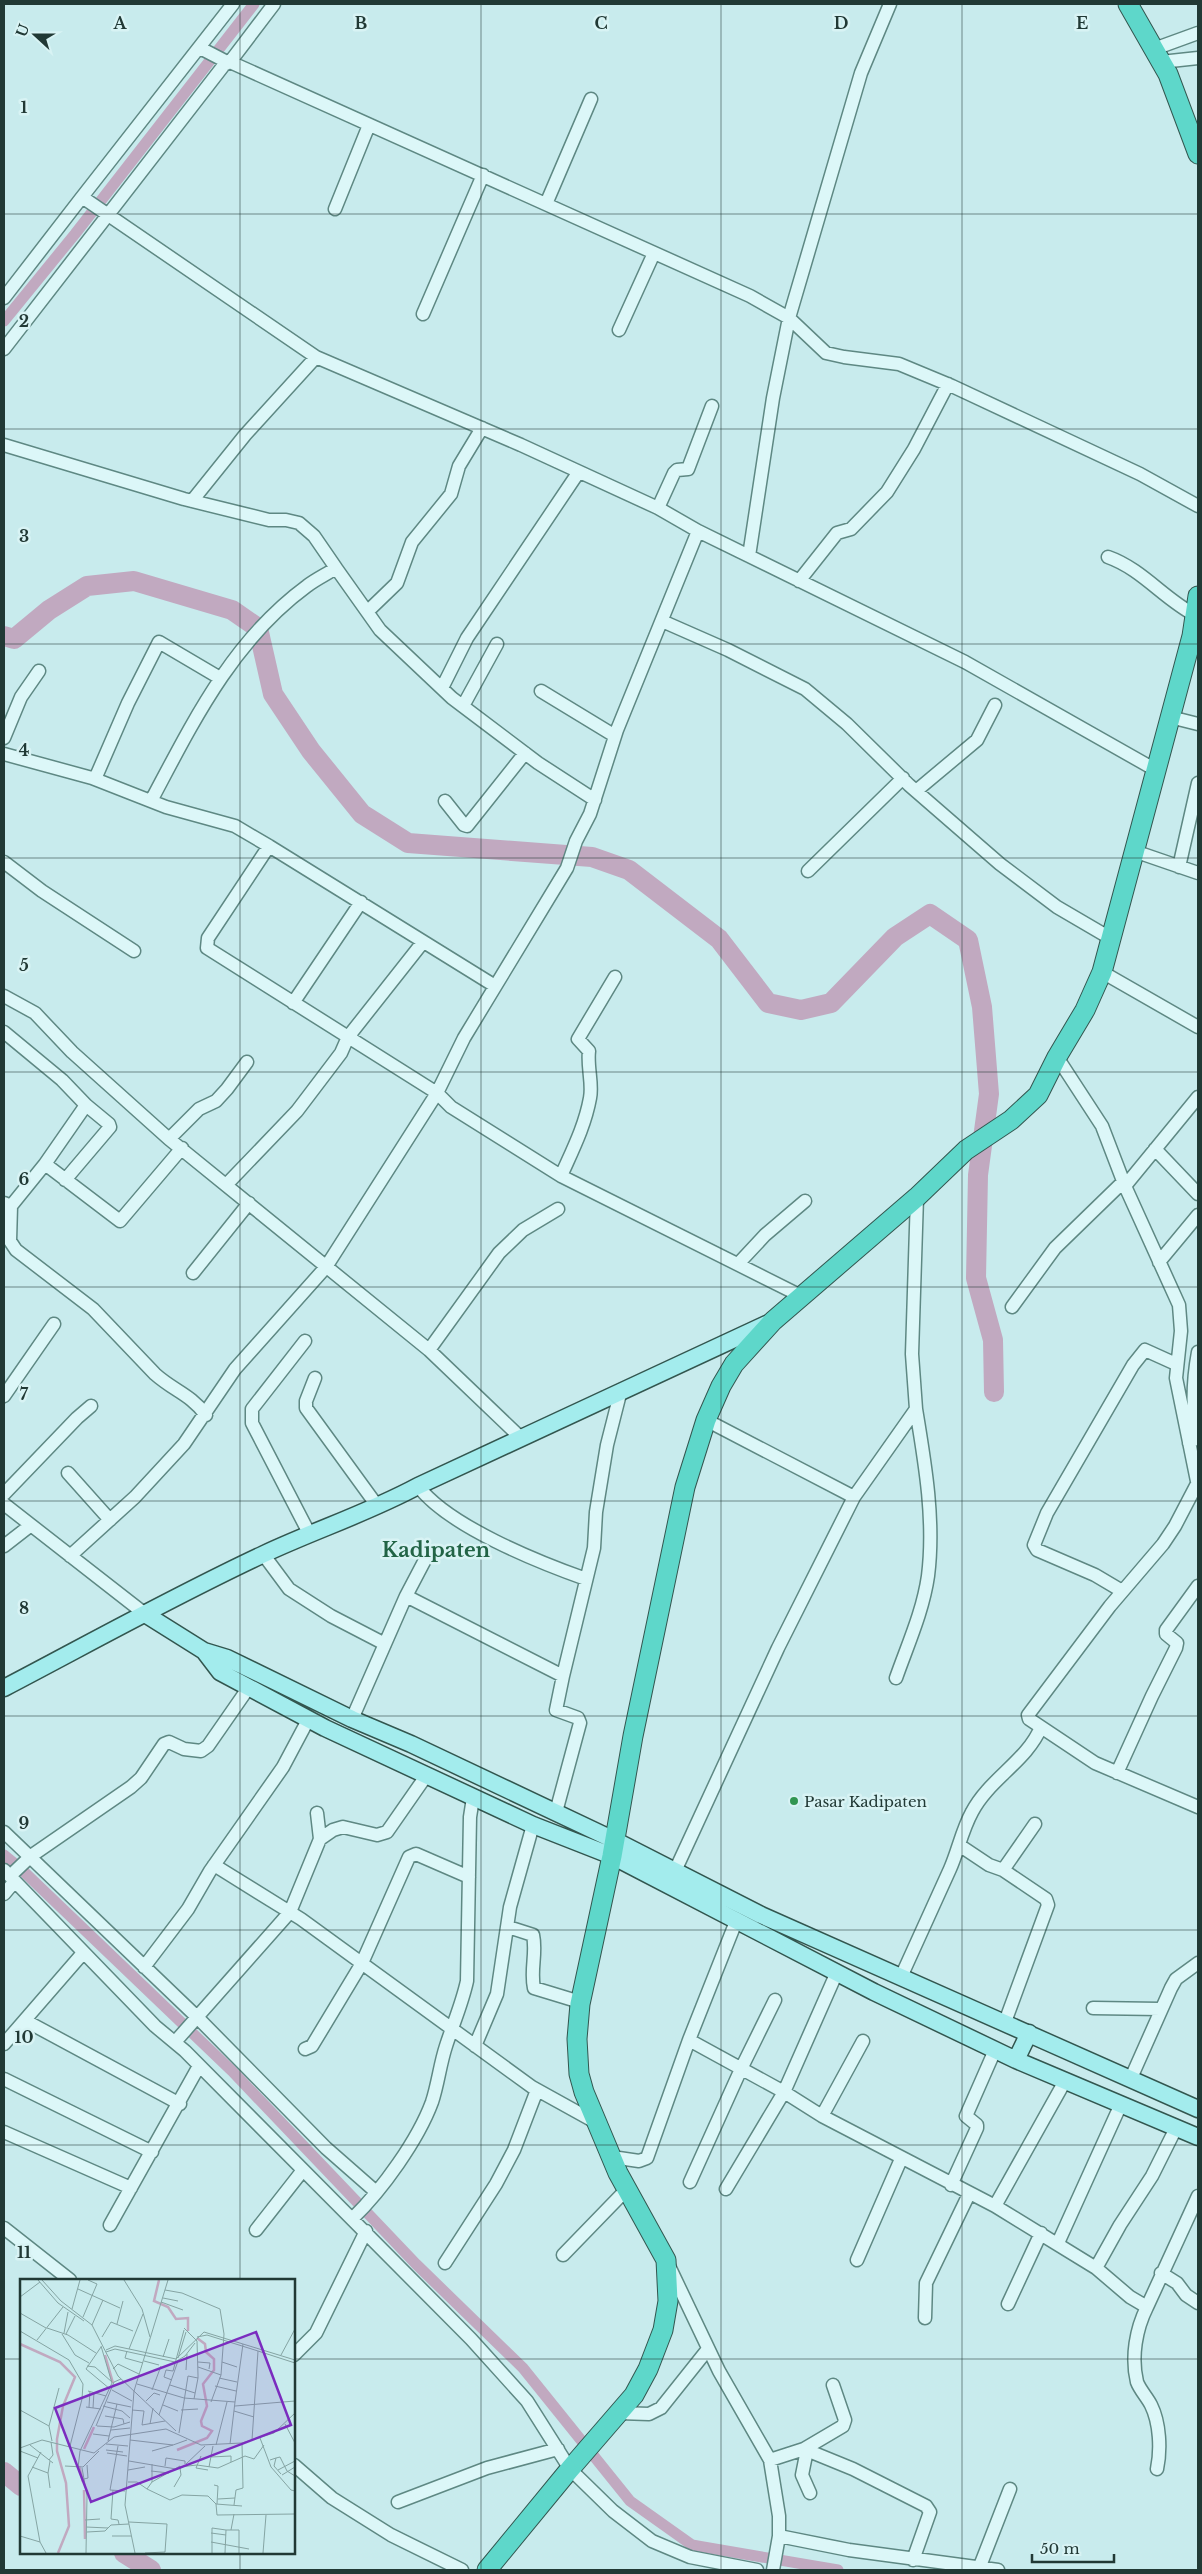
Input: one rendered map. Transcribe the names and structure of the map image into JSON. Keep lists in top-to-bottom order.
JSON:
{
  "districts": ["Kadipaten"],
  "places": ["Pasar Kadipaten"],
  "scale_bar": "50 m",
  "north": "left",
  "grid": {
    "columns": [
      "A",
      "B",
      "C",
      "D",
      "E"
    ],
    "rows": [
      "1",
      "2",
      "3",
      "4",
      "5",
      "6",
      "7",
      "8",
      "9",
      "10",
      "11"
    ]
  }
}
